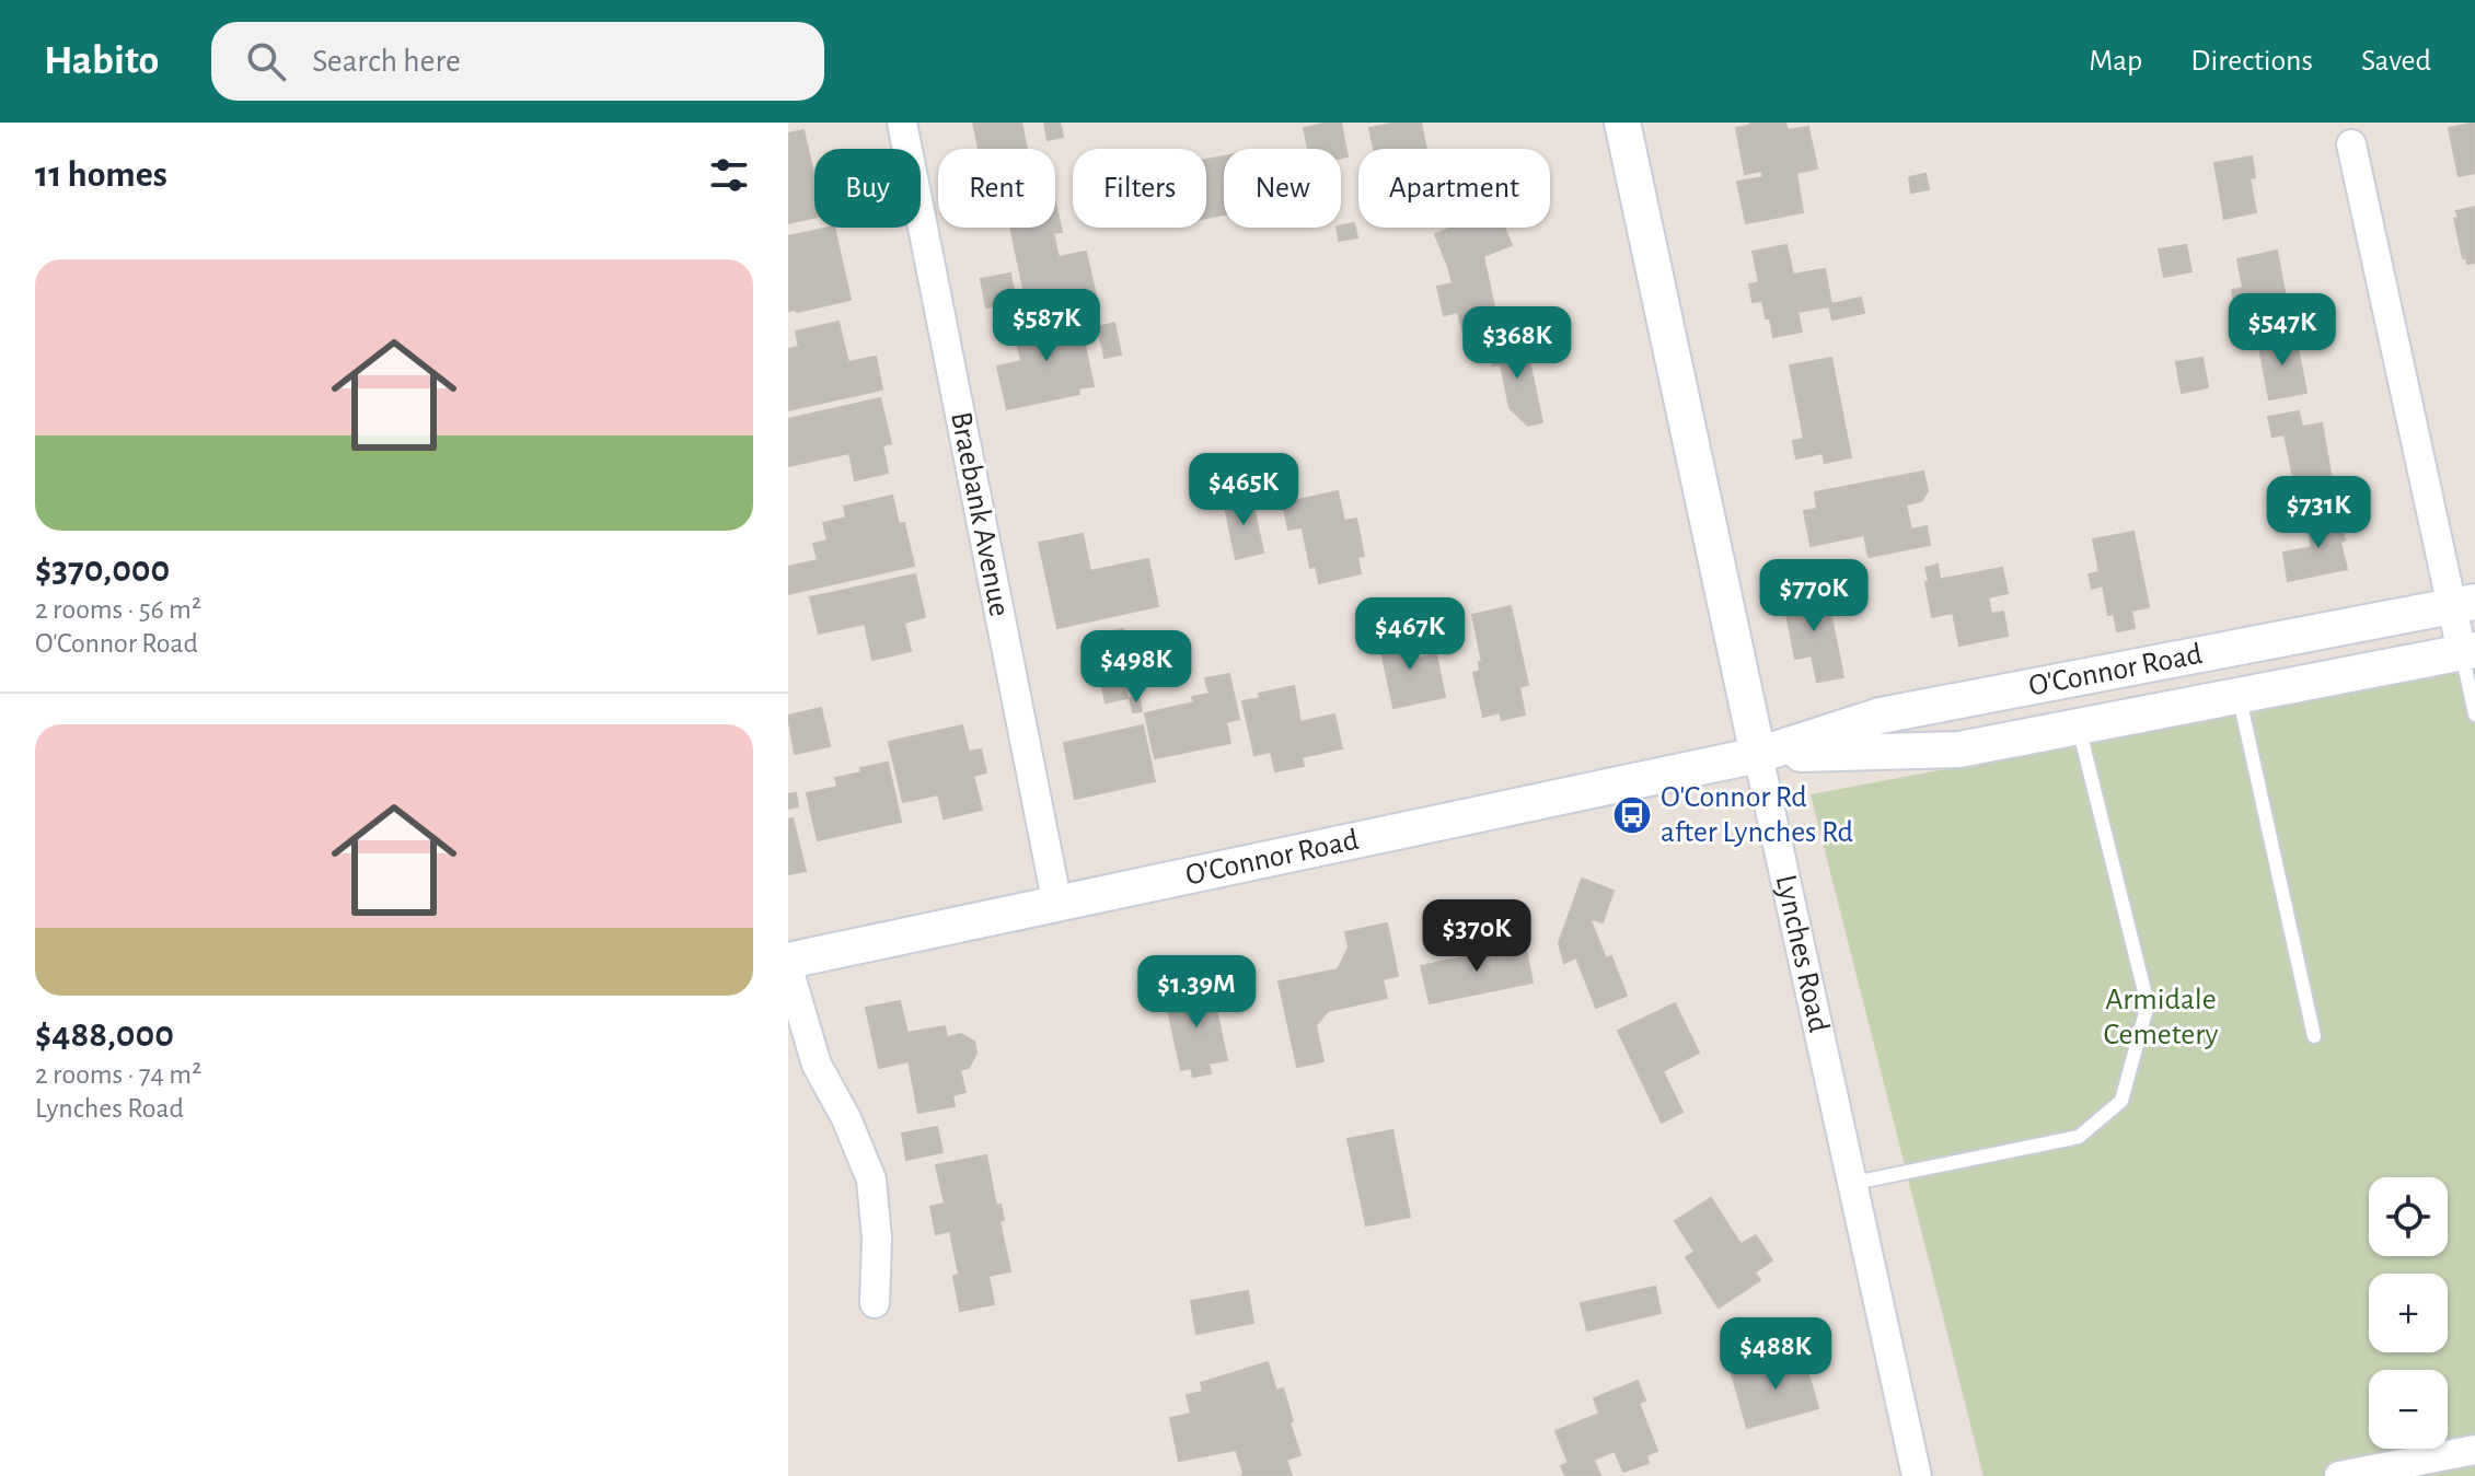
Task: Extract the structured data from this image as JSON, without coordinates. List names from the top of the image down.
{
  "streets": {
    "street": ["Braebank Avenue", "O'Connor Road", "Lynches Road"]
  },
  "crossings": [
    ["Braebank Avenue", "O'Connor Road"],
    ["O'Connor Road", "Lynches Road"]
  ],
  "parks": ["Armidale Cemetery"],
  "places": {
    "bus stop": ["O'Connor Rd after Lynches Rd"]
  },
  "page": {
    "header": "Habito",
    "search": "Search here",
    "nav": ["Map", "Directions", "Saved"],
    "heading": "11 homes",
    "chip": [
      "Buy",
      "Rent",
      "Filters",
      "New",
      "Apartment"
    ],
    "list": [
      {
        "name": "$370,000",
        "note": "2 rooms · 56 m² · O'Connor Road"
      },
      {
        "name": "$488,000",
        "note": "2 rooms · 74 m² · Lynches Road"
      }
    ],
    "price": [
      "$587K",
      "$547K",
      "$368K",
      "$465K",
      "$731K",
      "$770K",
      "$467K",
      "$498K",
      "$370K",
      "$1.39M",
      "$488K"
    ],
    "map_buttons": ["+", "−"]
  }
}
